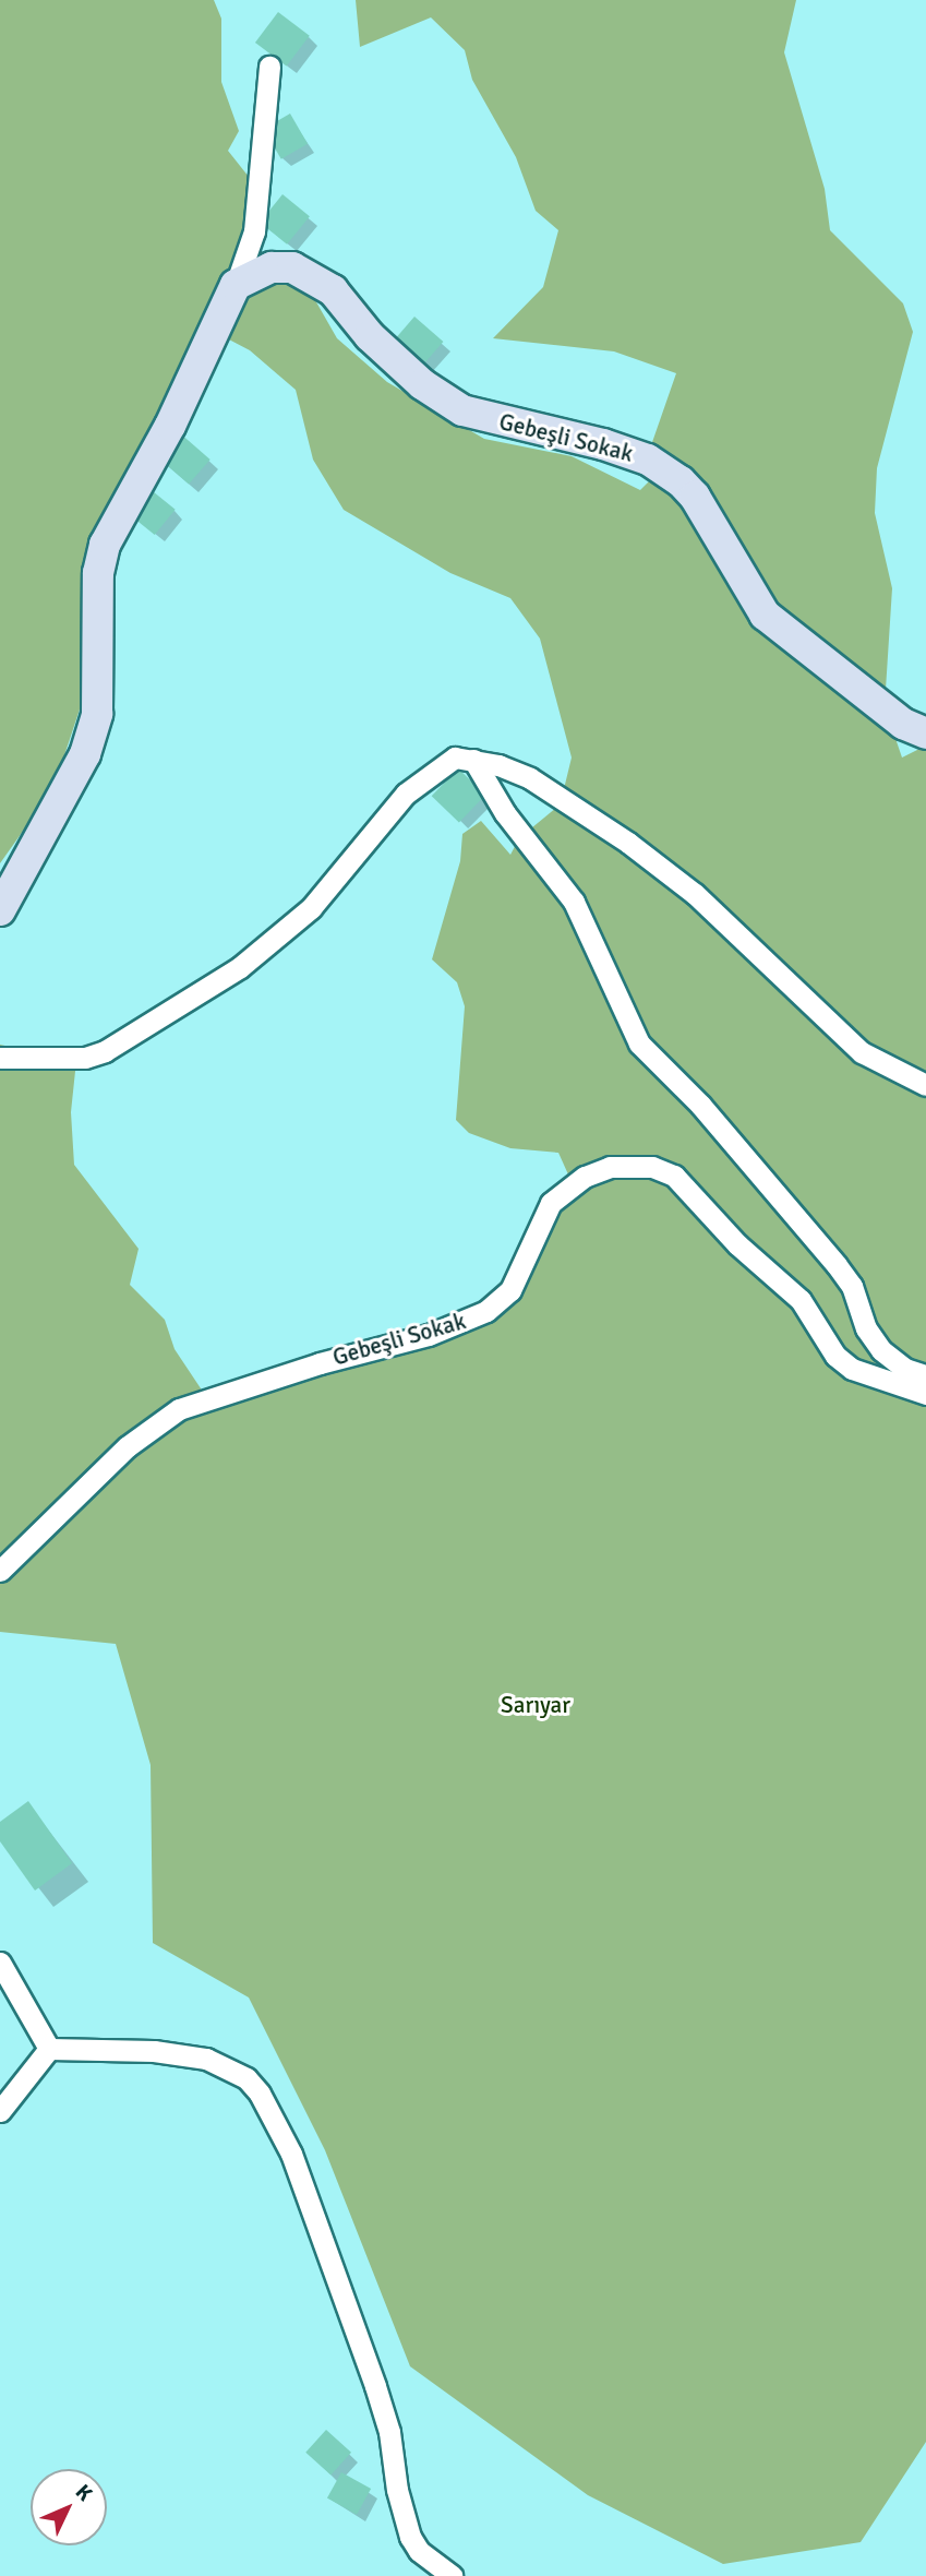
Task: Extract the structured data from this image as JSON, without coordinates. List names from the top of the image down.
{
  "streets": {
    "street": ["Gebeşli Sokak"]
  },
  "parks": ["Sarıyar"],
  "north": "top right"
}
